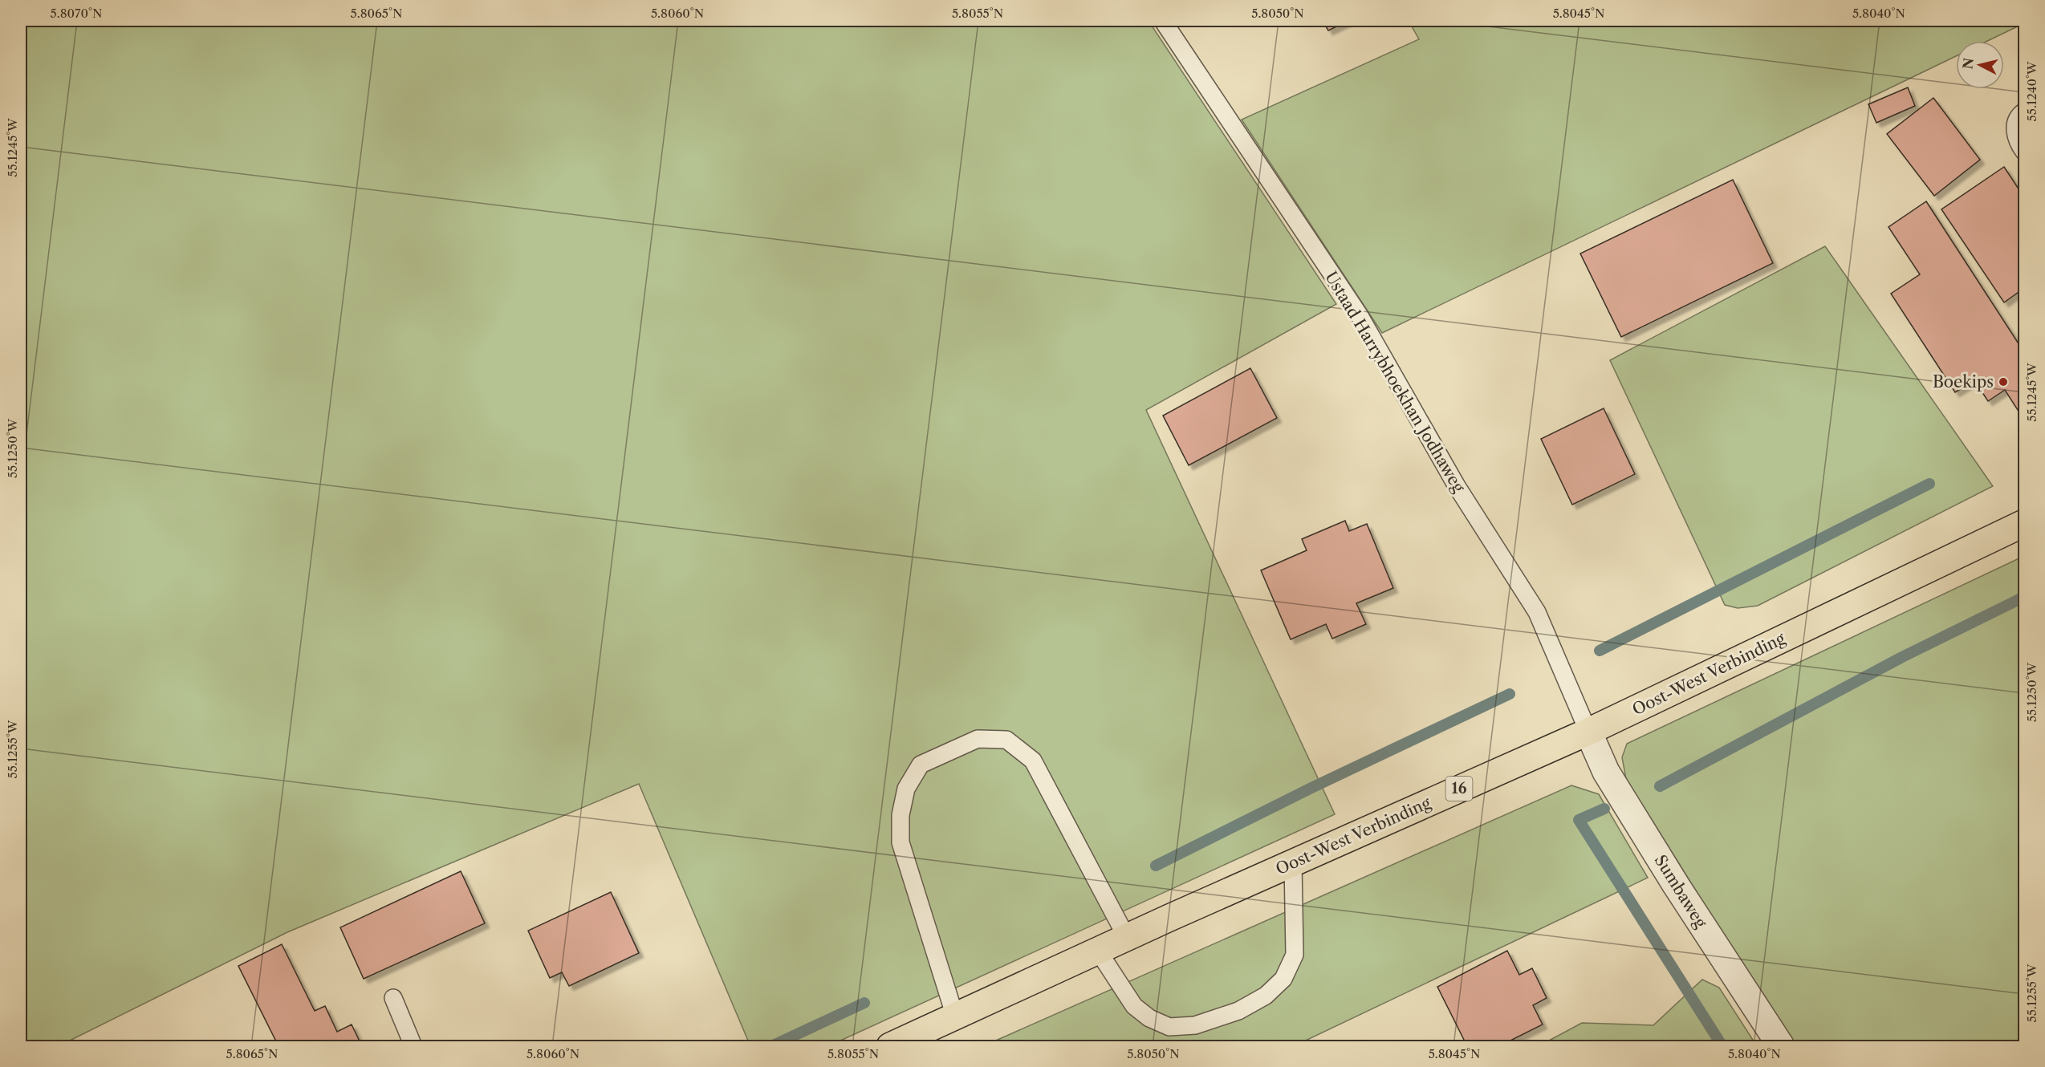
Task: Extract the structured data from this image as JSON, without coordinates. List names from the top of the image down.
{
  "streets": {
    "main road": ["Oost-West Verbinding", "16"],
    "street": ["Sumbaweg"],
    "lane": ["Ustaad Harrybhoekhan Jodhaweg"]
  },
  "crossings": [
    ["Ustaad Harrybhoekhan Jodhaweg", "Oost-West Verbinding"],
    ["Ustaad Harrybhoekhan Jodhaweg", "Sumbaweg"],
    ["Oost-West Verbinding", "Sumbaweg"]
  ],
  "places": ["Boekips"],
  "north": "left",
  "coordinates": [
    "5.8070°N",
    "5.8065°N",
    "5.8060°N",
    "5.8055°N",
    "5.8050°N",
    "5.8045°N",
    "5.8040°N",
    "55.1240°W",
    "55.1245°W",
    "55.1250°W",
    "55.1255°W"
  ]
}
